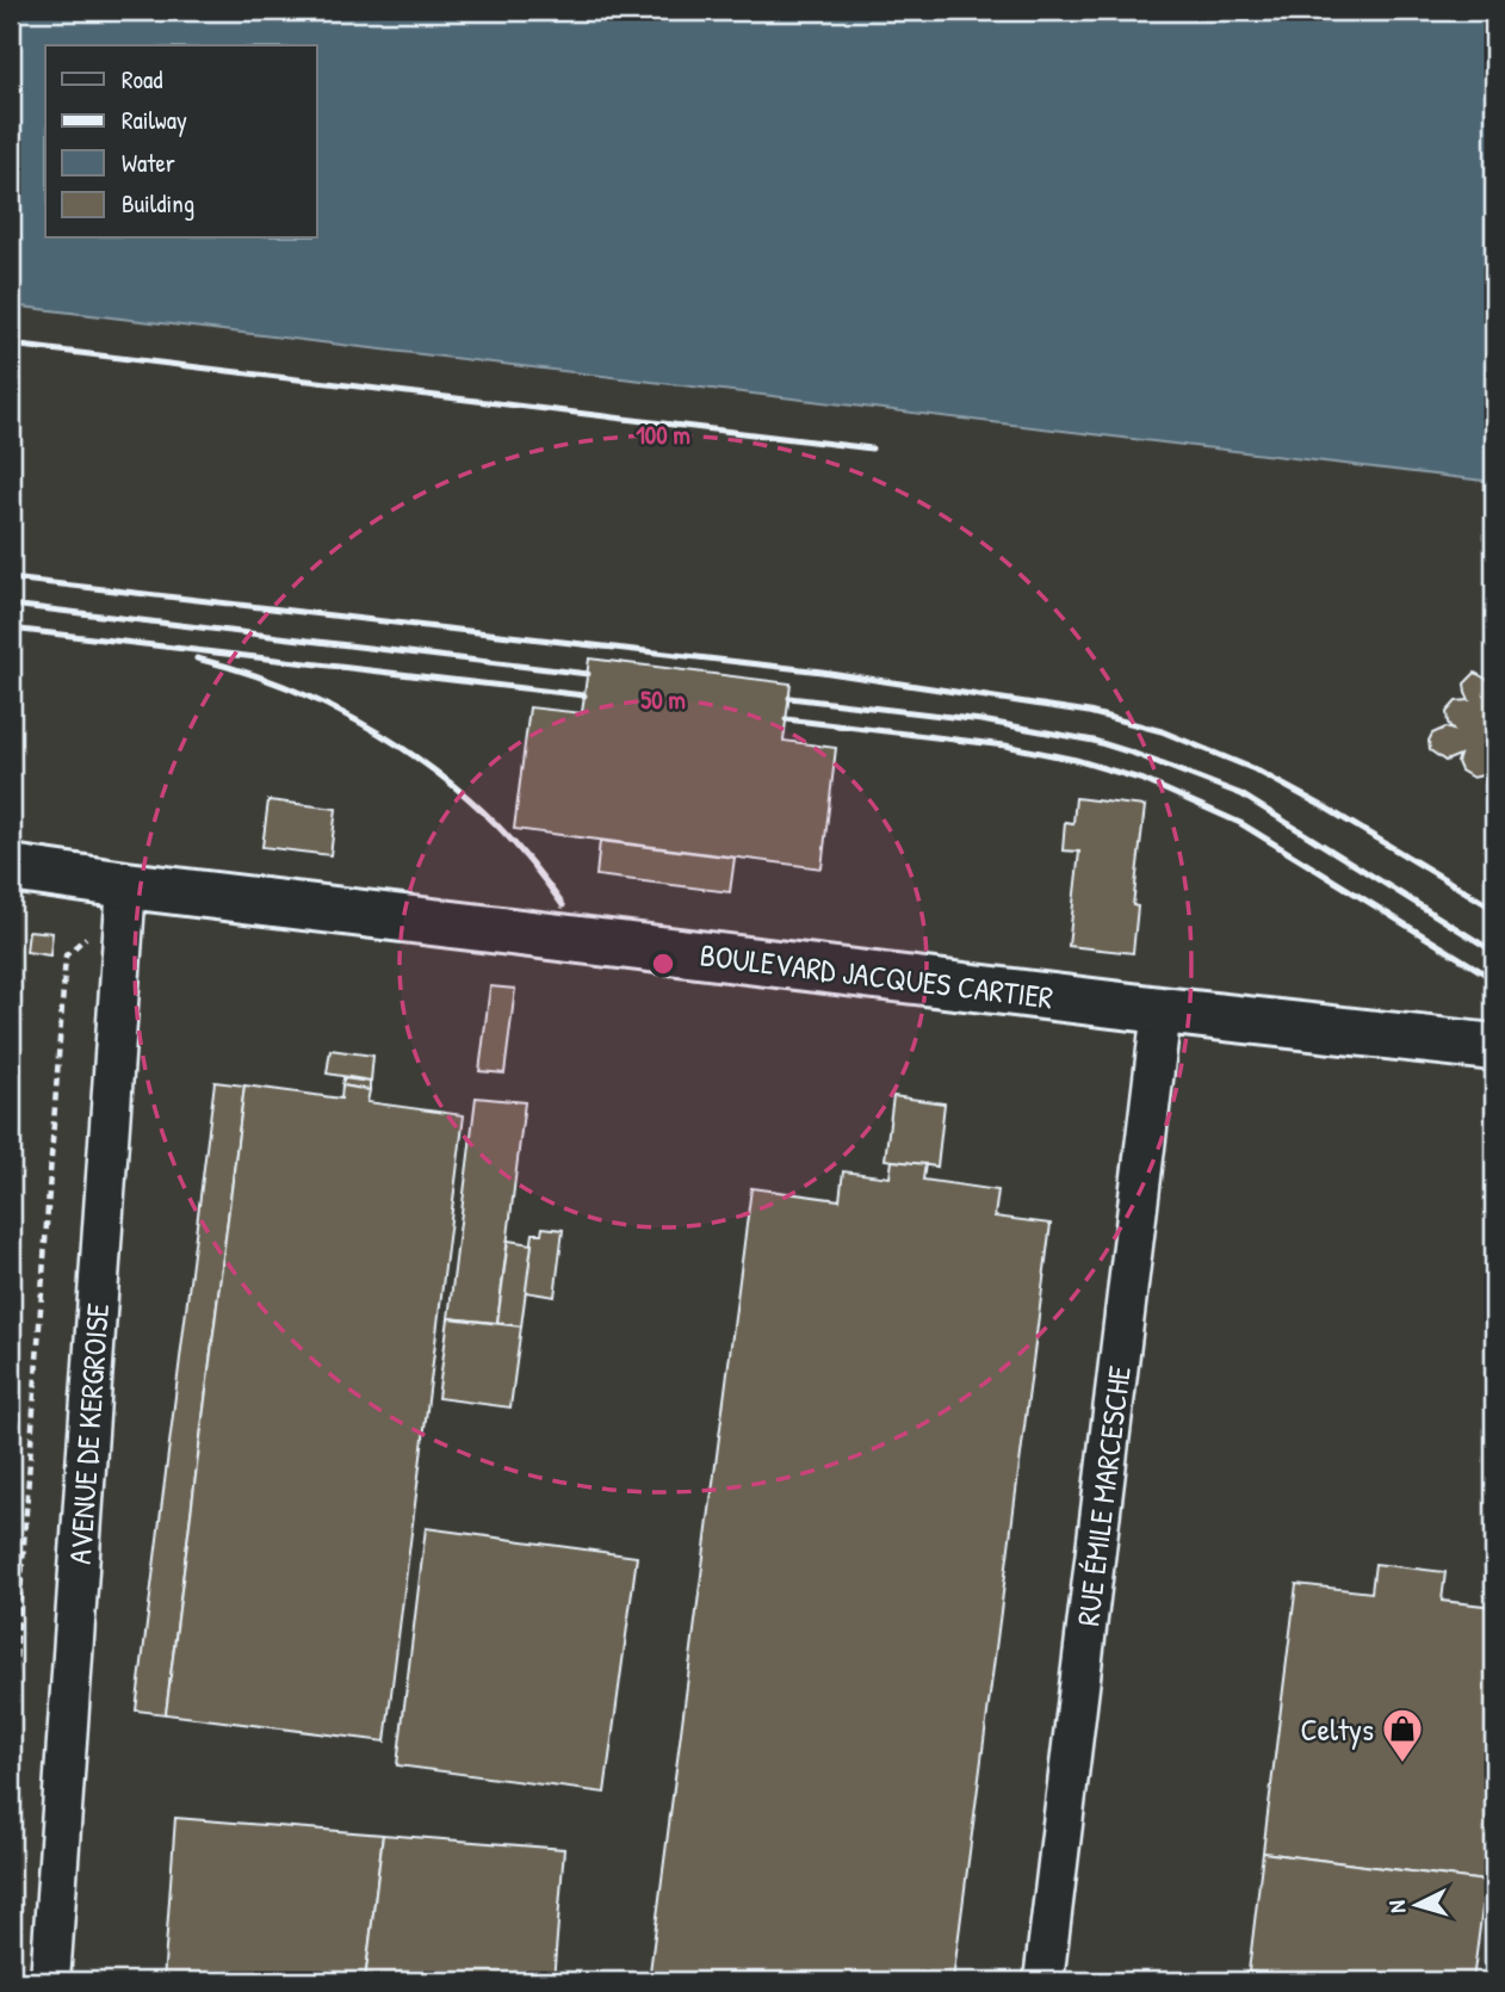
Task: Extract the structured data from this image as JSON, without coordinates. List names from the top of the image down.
{
  "streets": {
    "street": ["BOULEVARD JACQUES CARTIER", "AVENUE DE KERGROISE", "RUE ÉMILE MARCESCHE"]
  },
  "crossings": [
    ["BOULEVARD JACQUES CARTIER", "AVENUE DE KERGROISE"],
    ["BOULEVARD JACQUES CARTIER", "RUE ÉMILE MARCESCHE"]
  ],
  "places": {
    "shop": ["Celtys"]
  },
  "legend": [
    "Road",
    "Railway",
    "Water",
    "Building"
  ],
  "north": "left",
  "rings": ["100 m", "50 m"]
}
